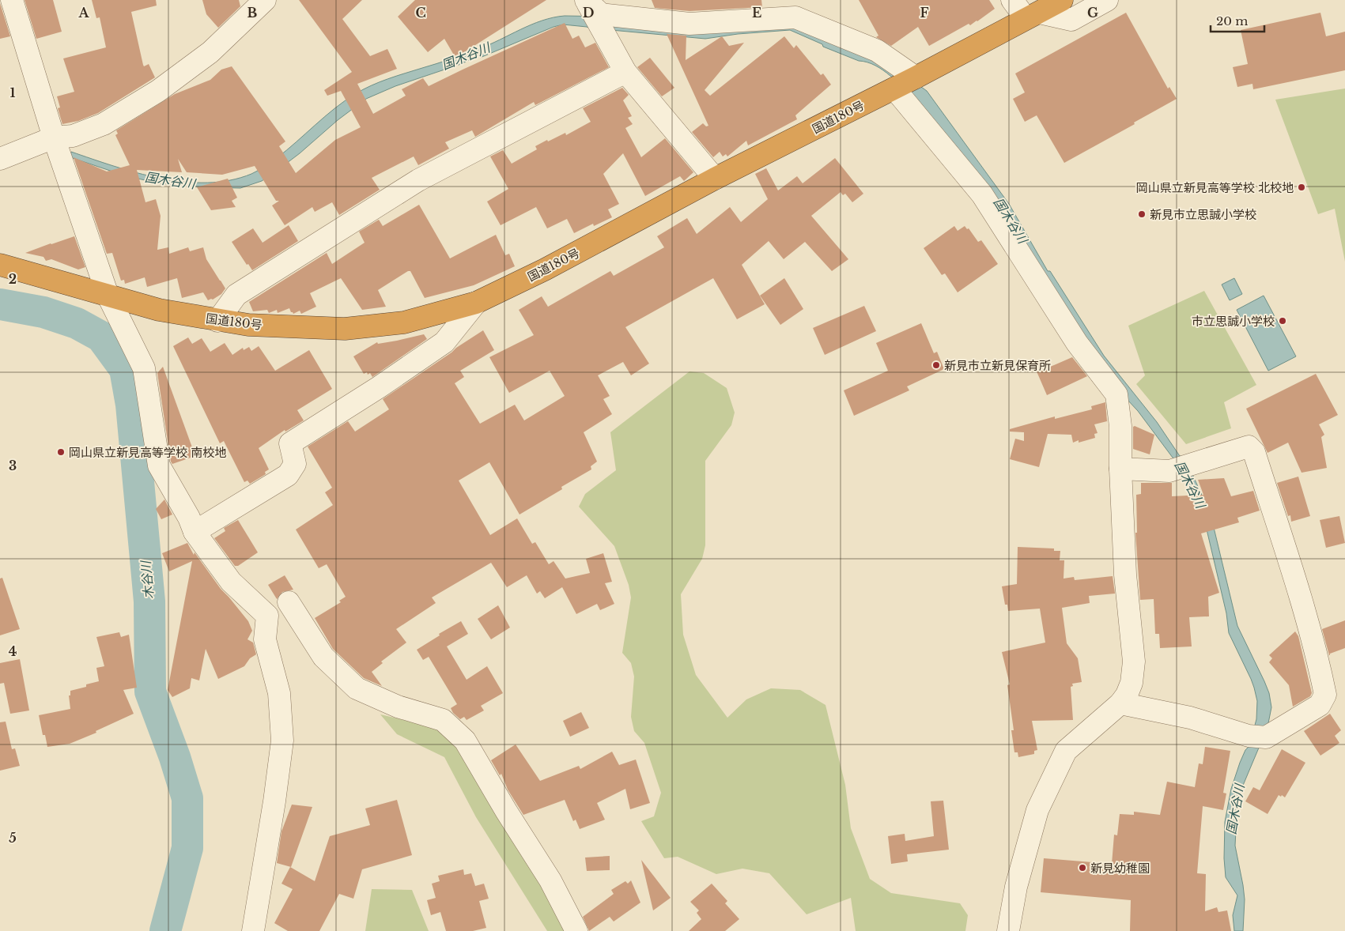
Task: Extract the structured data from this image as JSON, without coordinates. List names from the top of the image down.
{
  "streets": {
    "highway": ["国道180号"]
  },
  "water": ["国木谷川", "木谷川"],
  "places": [
    "岡山県立新見高等学校 北校地",
    "新見市立思誠小学校",
    "市立思誠小学校",
    "新見市立新見保育所",
    "岡山県立新見高等学校 南校地",
    "新見幼稚園"
  ],
  "scale_bar": "20 m",
  "grid": {
    "columns": [
      "A",
      "B",
      "C",
      "D",
      "E",
      "F",
      "G"
    ],
    "rows": [
      "1",
      "2",
      "3",
      "4",
      "5"
    ]
  }
}
